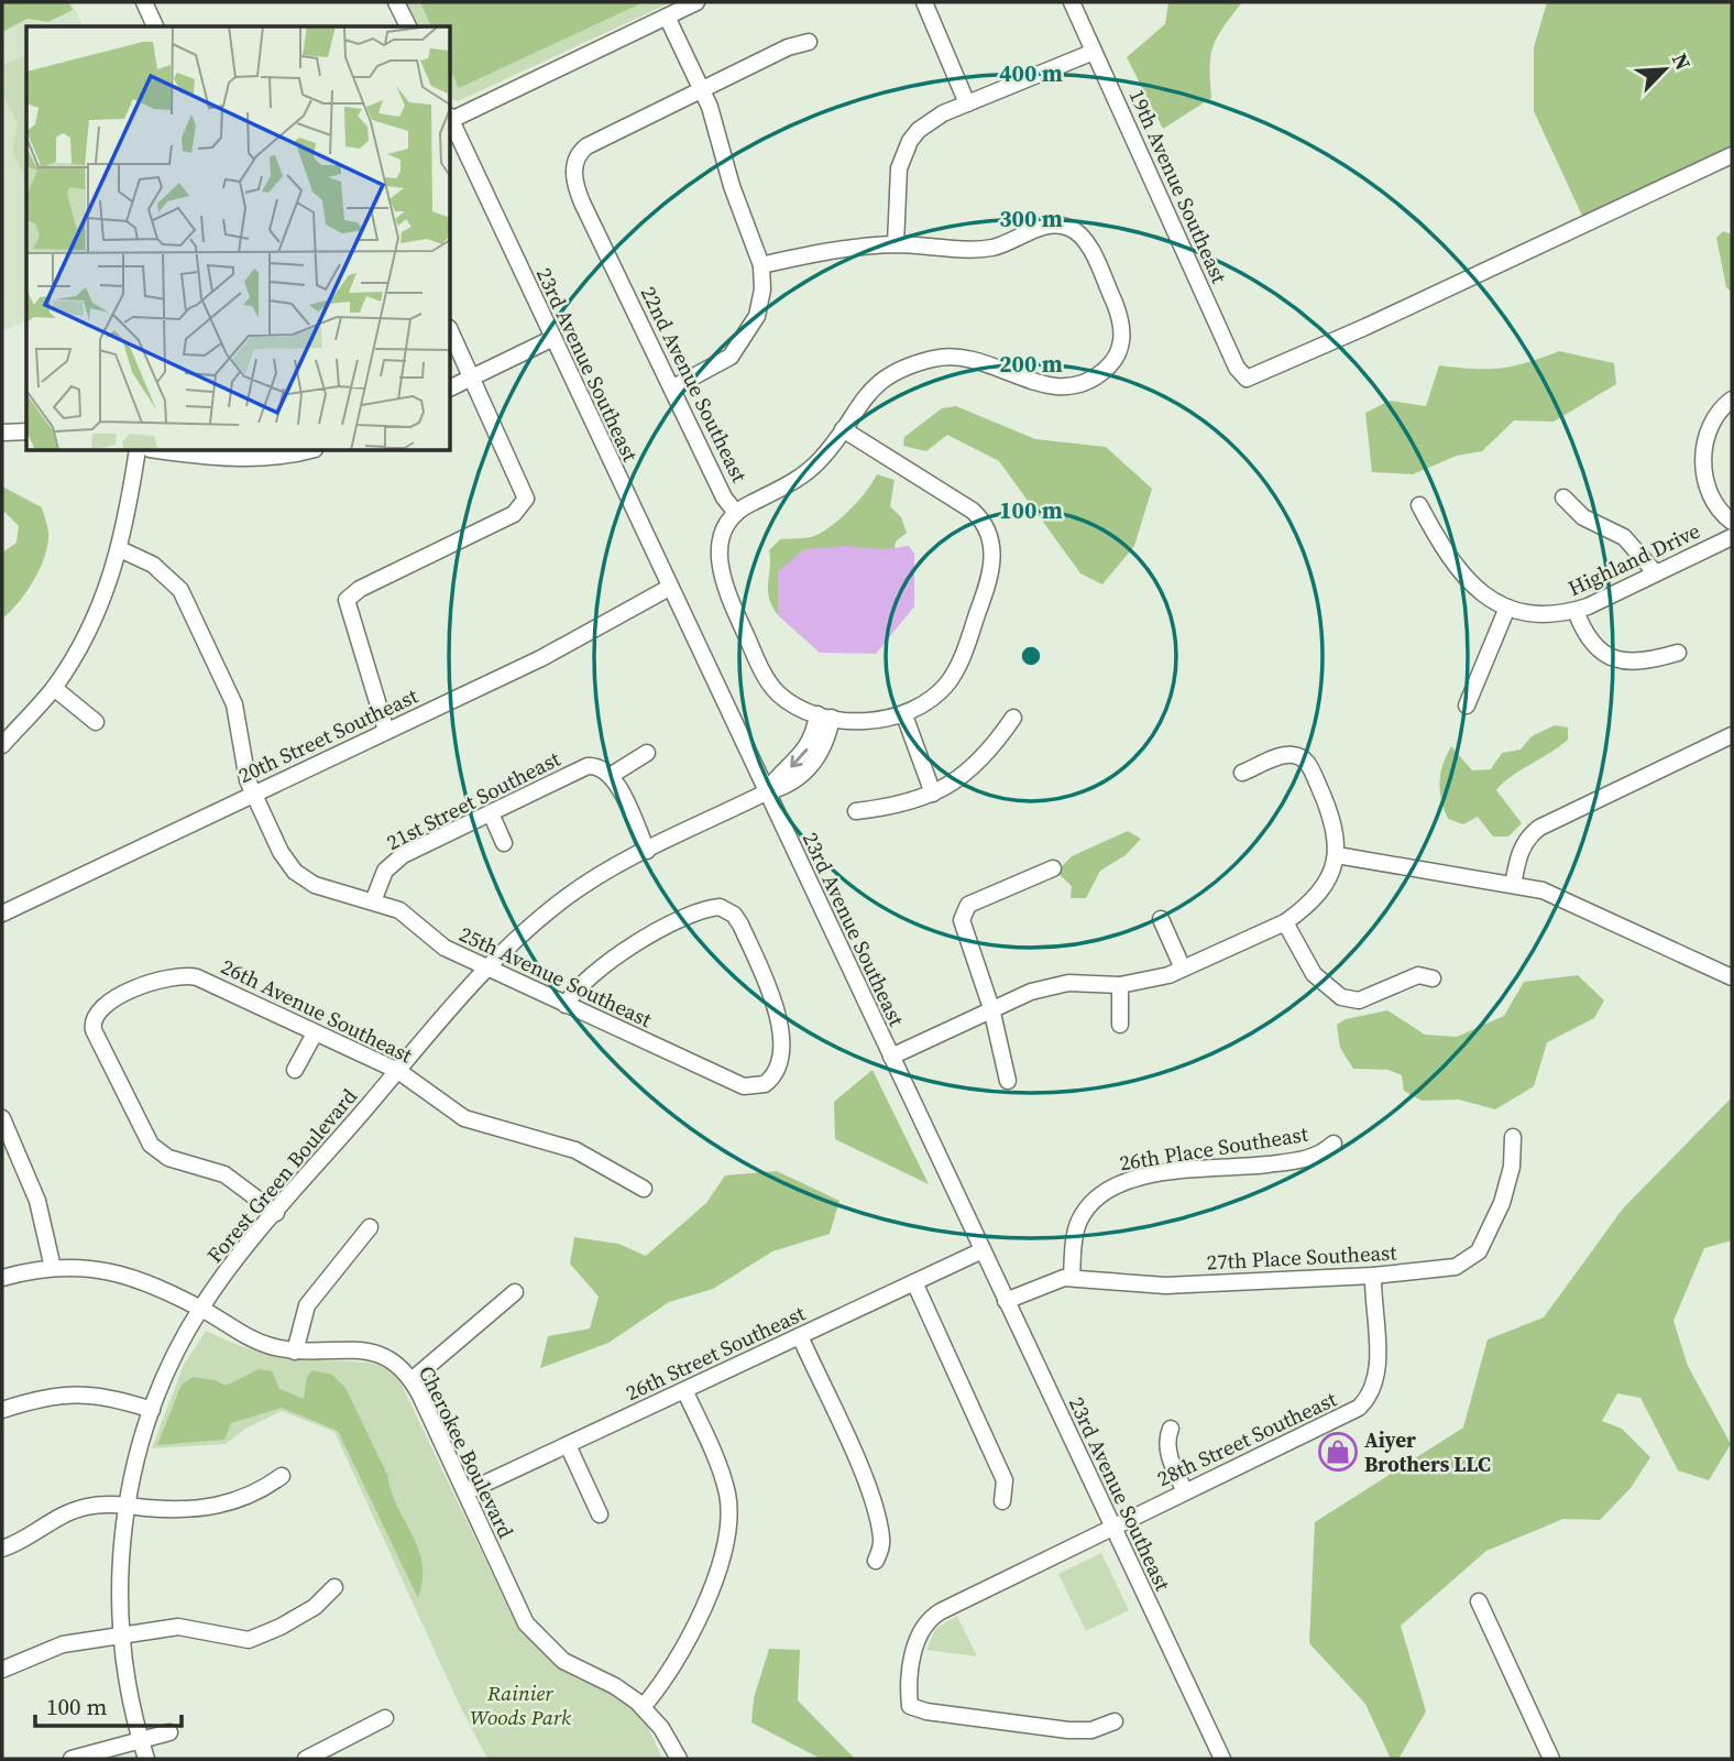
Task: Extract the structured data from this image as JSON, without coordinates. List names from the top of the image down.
{
  "streets": {
    "street": [
      "19th Avenue Southeast",
      "23rd Avenue Southeast",
      "22nd Avenue Southeast",
      "Highland Drive",
      "20th Street Southeast",
      "21st Street Southeast",
      "25th Avenue Southeast",
      "26th Avenue Southeast",
      "26th Place Southeast",
      "Forest Green Boulevard",
      "27th Place Southeast",
      "26th Street Southeast",
      "28th Street Southeast",
      "Cherokee Boulevard"
    ]
  },
  "crossings": [
    ["23rd Avenue Southeast", "20th Street Southeast"],
    ["23rd Avenue Southeast", "Forest Green Boulevard"],
    ["23rd Avenue Southeast", "27th Place Southeast"],
    ["23rd Avenue Southeast", "26th Street Southeast"],
    ["23rd Avenue Southeast", "28th Street Southeast"],
    ["22nd Avenue Southeast", "Forest Green Boulevard"],
    ["20th Street Southeast", "25th Avenue Southeast"],
    ["21st Street Southeast", "25th Avenue Southeast"],
    ["25th Avenue Southeast", "Forest Green Boulevard"],
    ["26th Avenue Southeast", "Forest Green Boulevard"],
    ["26th Place Southeast", "27th Place Southeast"],
    ["Forest Green Boulevard", "Cherokee Boulevard"],
    ["27th Place Southeast", "28th Street Southeast"],
    ["26th Street Southeast", "Cherokee Boulevard"]
  ],
  "parks": ["Rainier Woods Park"],
  "places": {
    "shop": ["Aiyer Brothers LLC"]
  },
  "scale_bar": "100 m",
  "north": "top right",
  "rings": [
    "400 m",
    "300 m",
    "200 m",
    "100 m"
  ]
}
